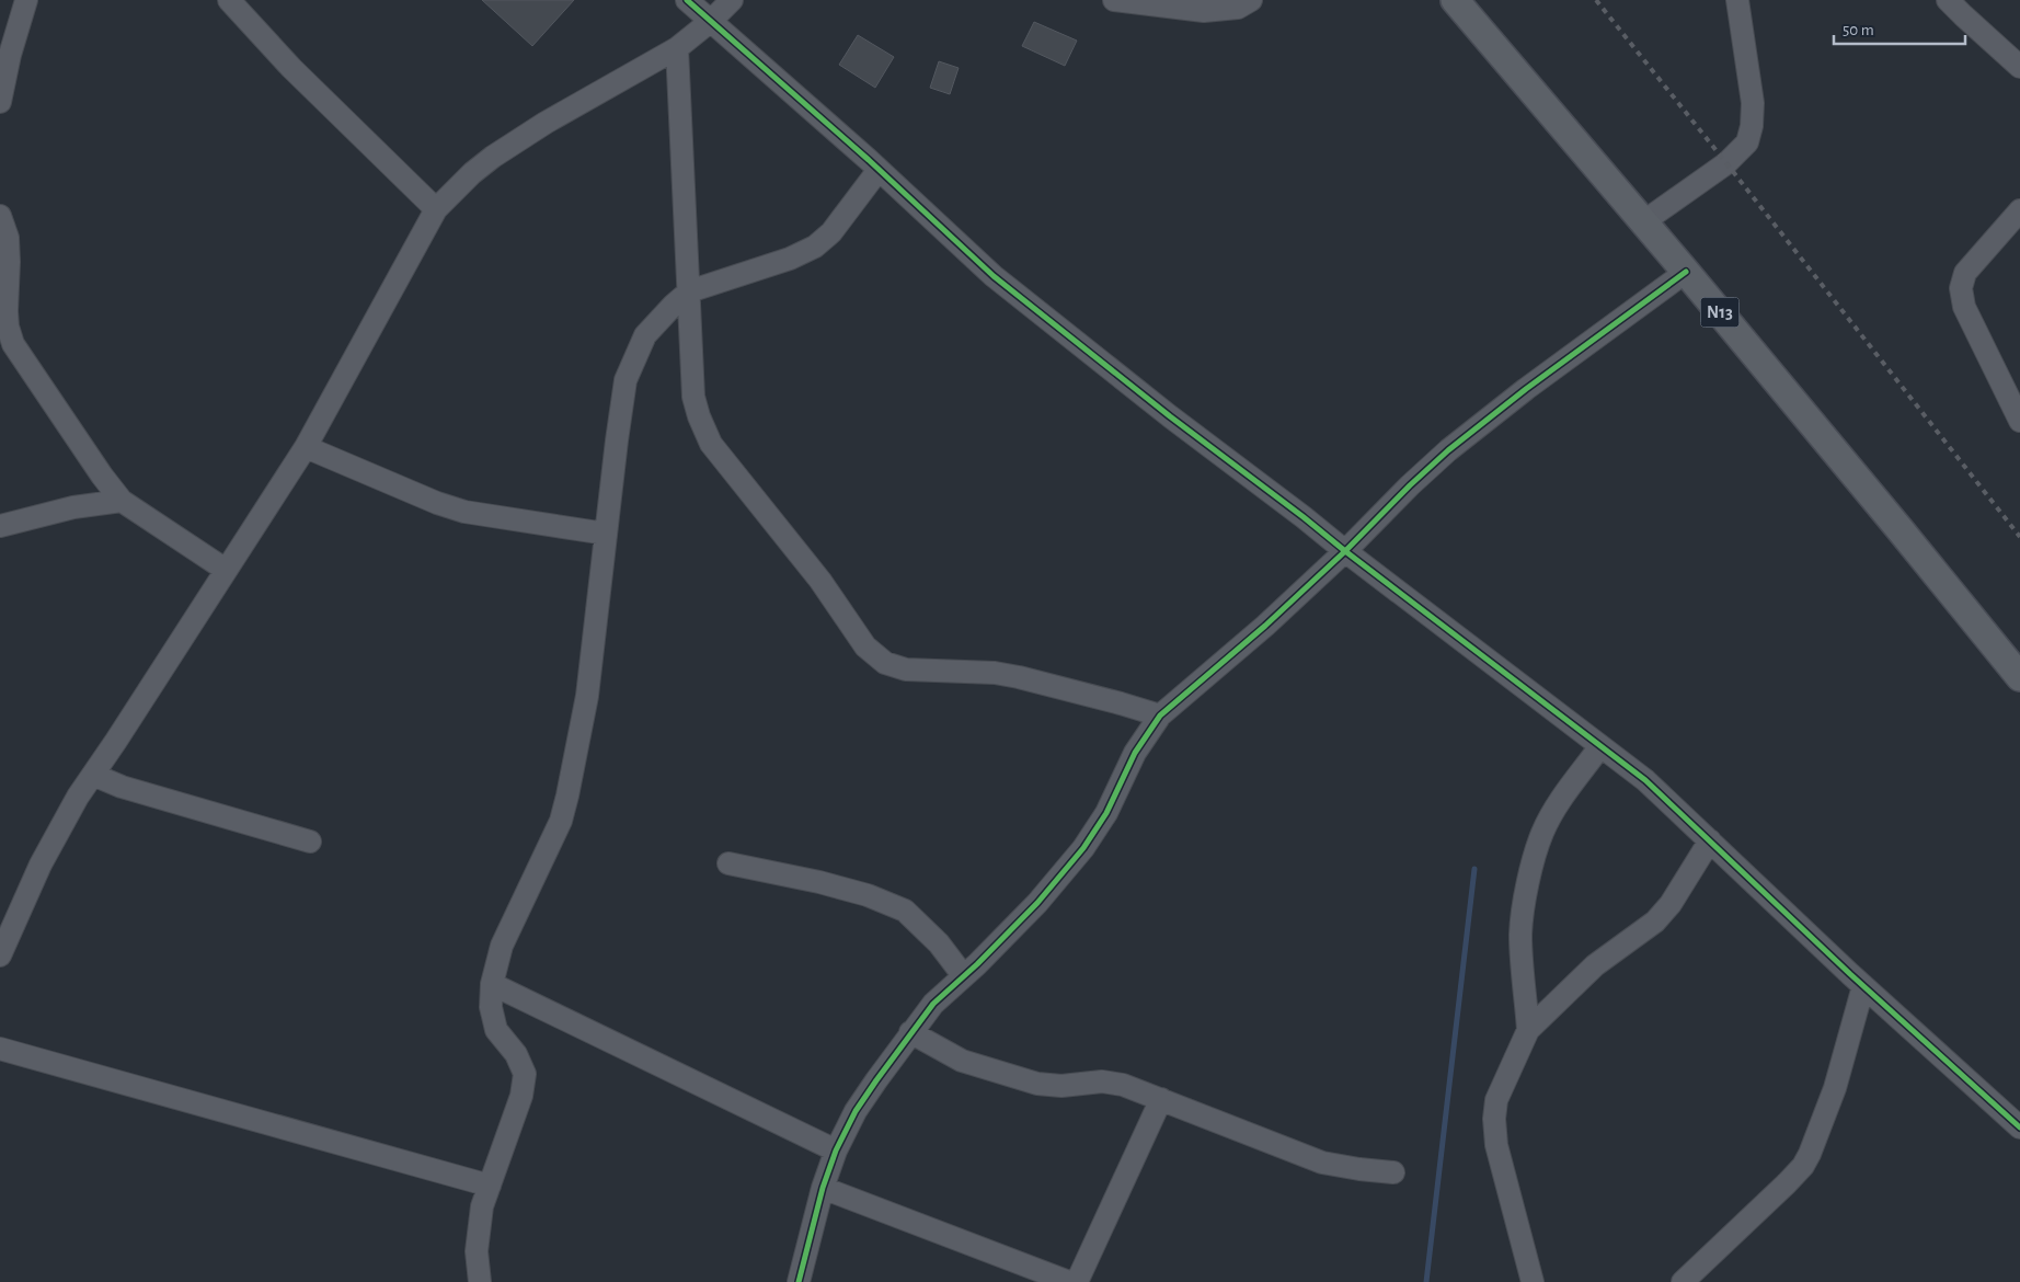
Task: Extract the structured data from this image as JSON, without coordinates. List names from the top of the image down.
{
  "streets": {
    "main road": ["N13"]
  },
  "scale_bar": "50 m"
}
